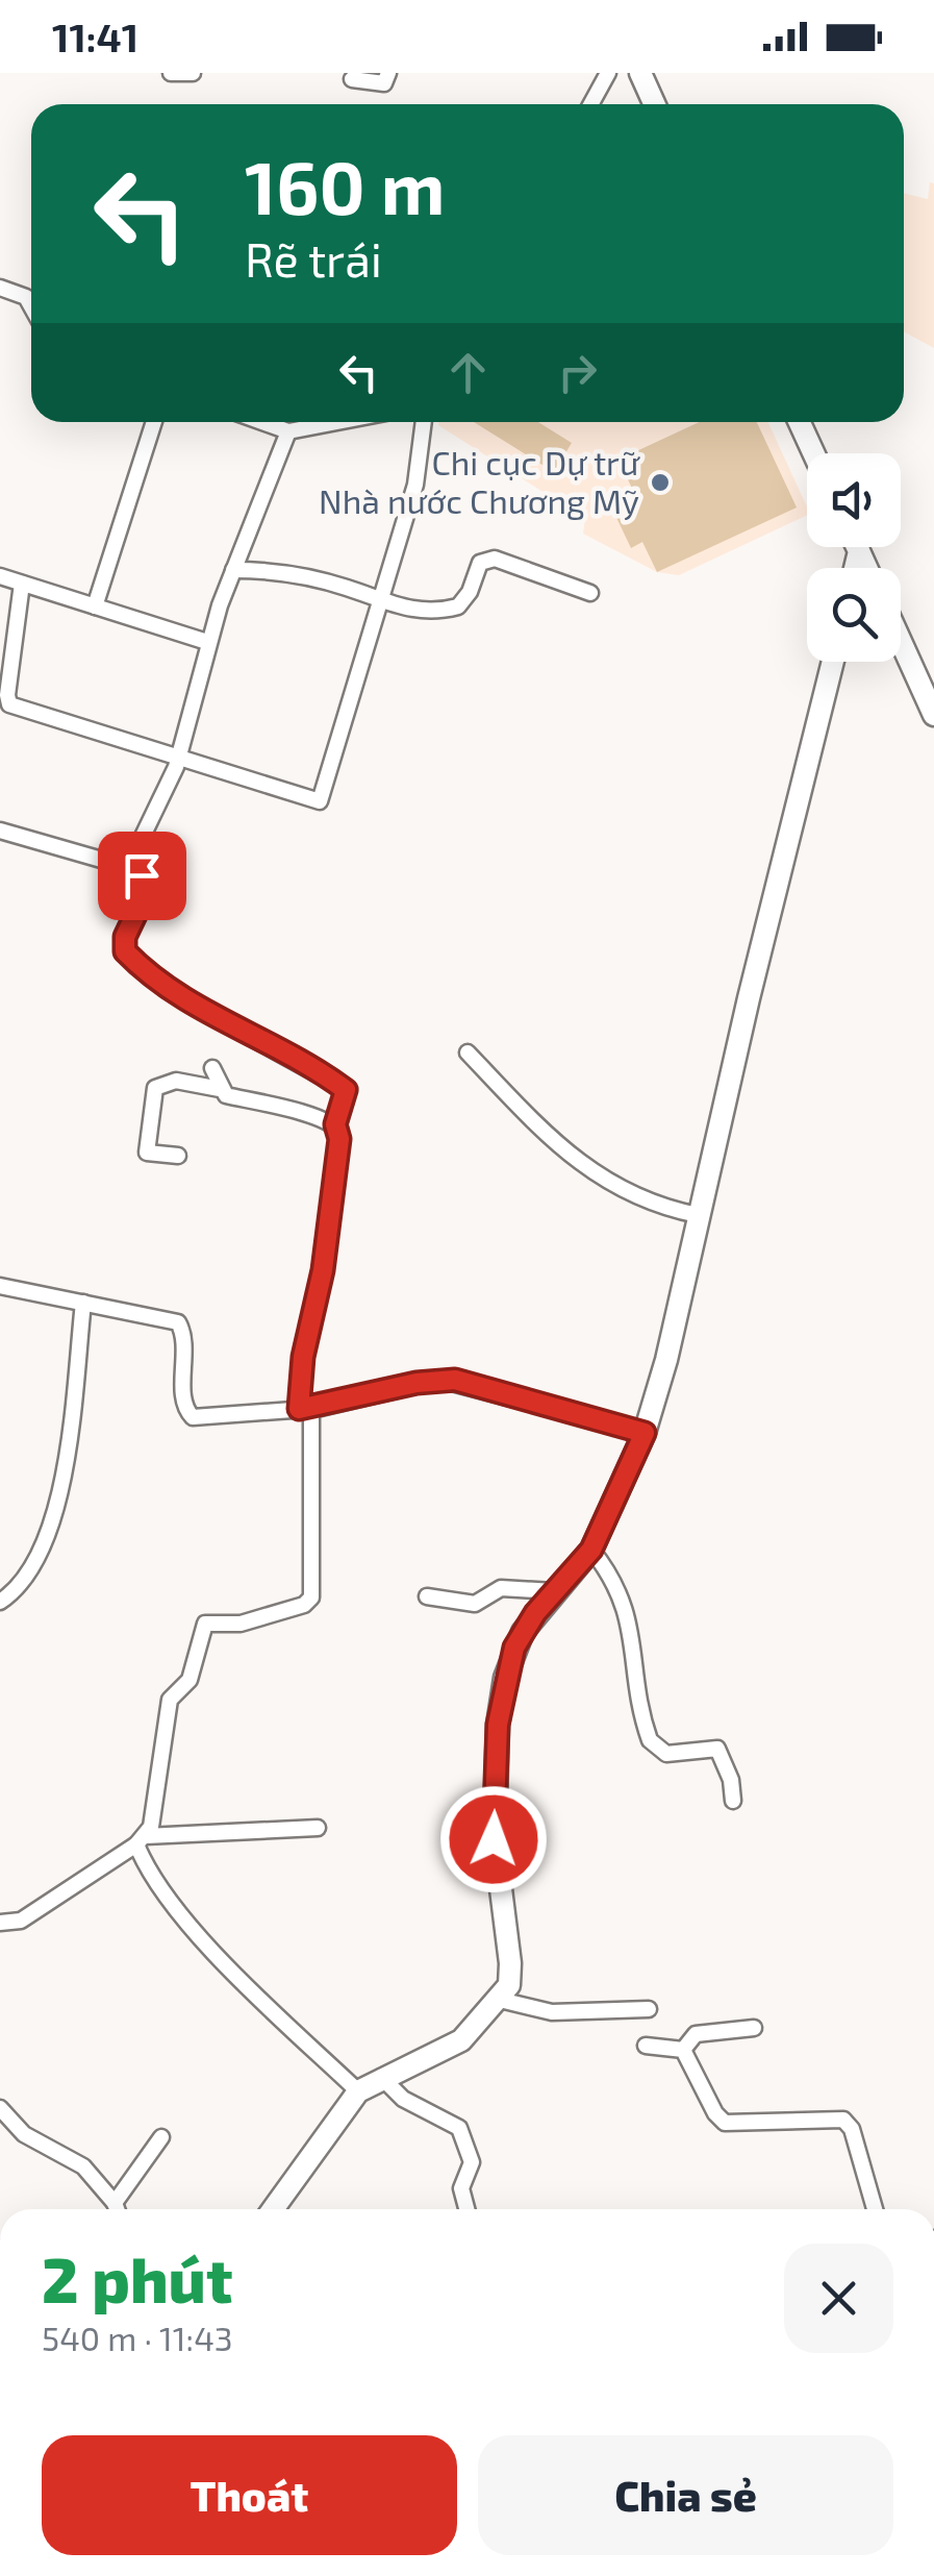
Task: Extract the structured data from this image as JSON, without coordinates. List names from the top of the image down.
{
  "places": ["Chi cục Dự trữ Nhà nước Chương Mỹ"],
  "page": {
    "status": "11:41",
    "turn": ["160 m", "Rẽ trái"],
    "heading": ["2 phút", "540 m · 11:43"],
    "buttons": ["Thoát", "Chia sẻ"]
  }
}
